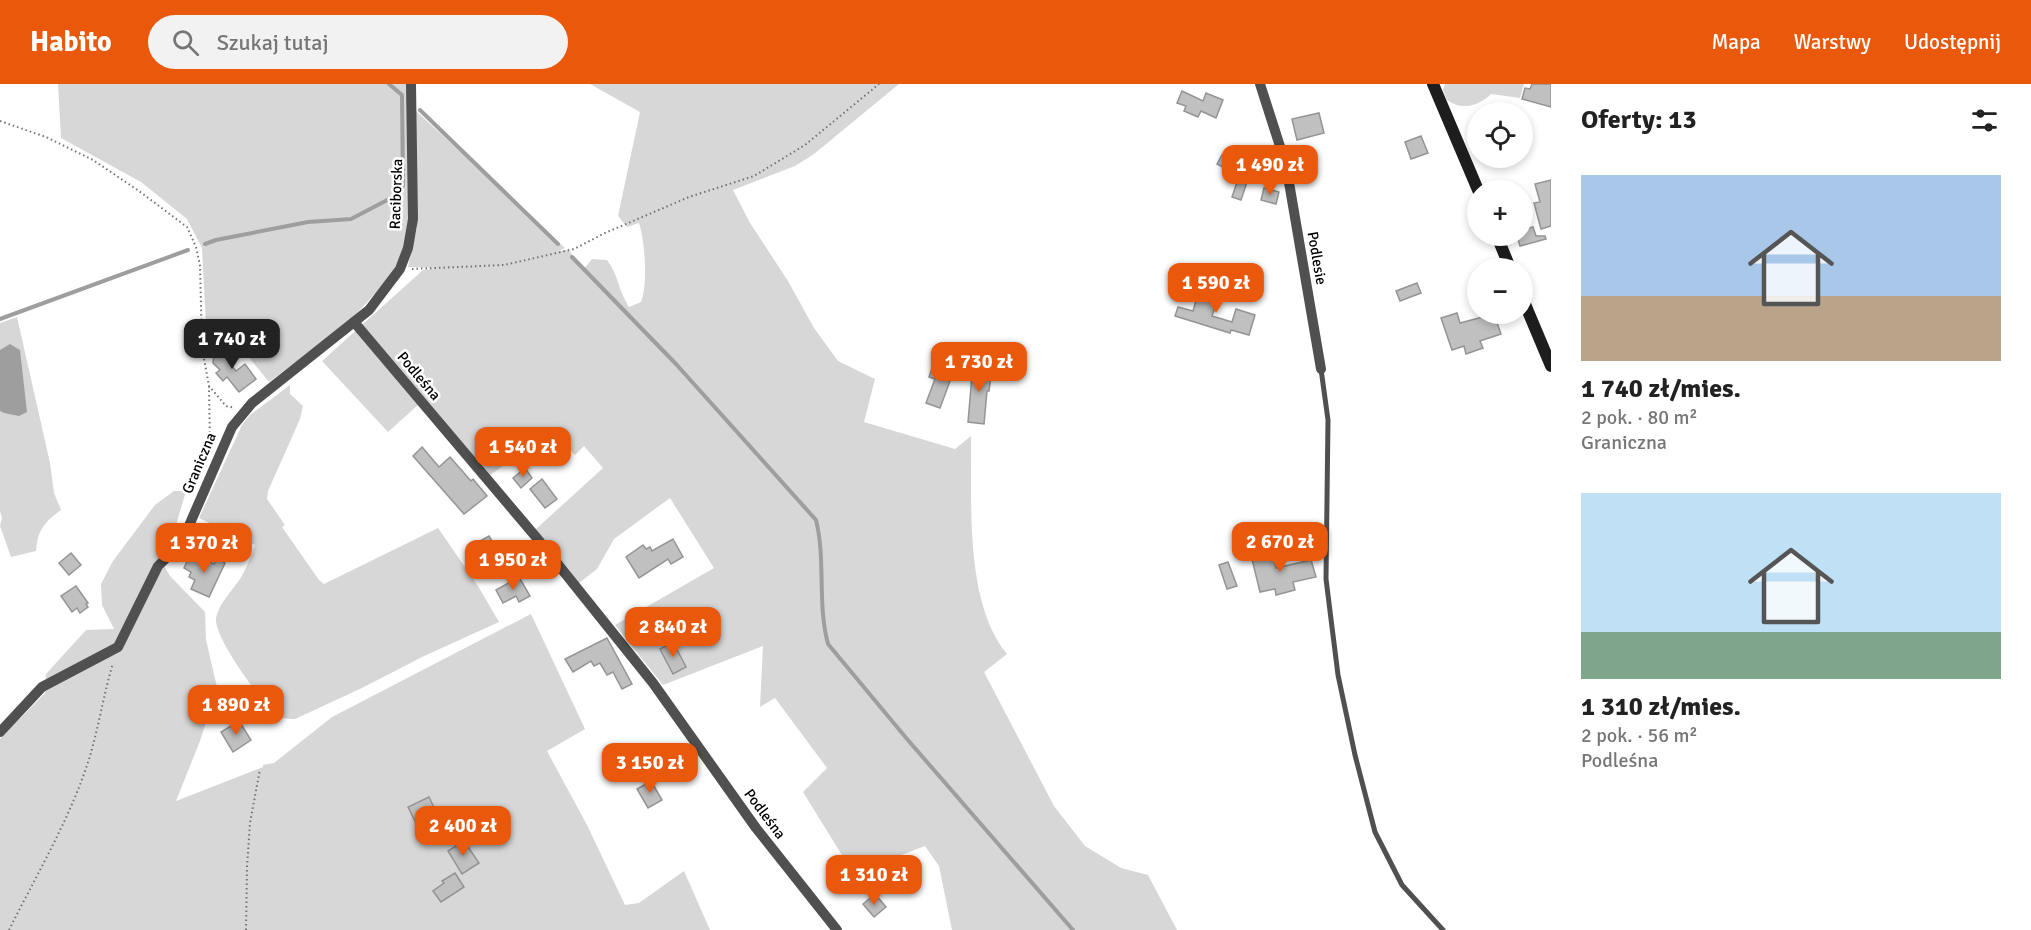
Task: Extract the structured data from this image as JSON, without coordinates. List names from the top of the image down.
{
  "streets": {
    "street": [
      "Raciborska",
      "Podlesie",
      "Podleśna",
      "Graniczna"
    ]
  },
  "crossings": [
    ["Raciborska", "Podleśna"],
    ["Raciborska", "Graniczna"],
    ["Podleśna", "Graniczna"]
  ],
  "page": {
    "header": "Habito",
    "search": "Szukaj tutaj",
    "nav": ["Mapa", "Warstwy", "Udostępnij"],
    "heading": "Oferty: 13",
    "map_buttons": ["+", "−"],
    "price": [
      "1 490 zł",
      "1 590 zł",
      "1 740 zł",
      "1 730 zł",
      "1 540 zł",
      "2 670 zł",
      "1 370 zł",
      "1 950 zł",
      "2 840 zł",
      "1 890 zł",
      "3 150 zł",
      "2 400 zł",
      "1 310 zł"
    ],
    "list": [
      {
        "name": "1 740 zł/mies.",
        "note": "2 pok. · 80 m² · Graniczna"
      },
      {
        "name": "1 310 zł/mies.",
        "note": "2 pok. · 56 m² · Podleśna"
      }
    ]
  }
}
